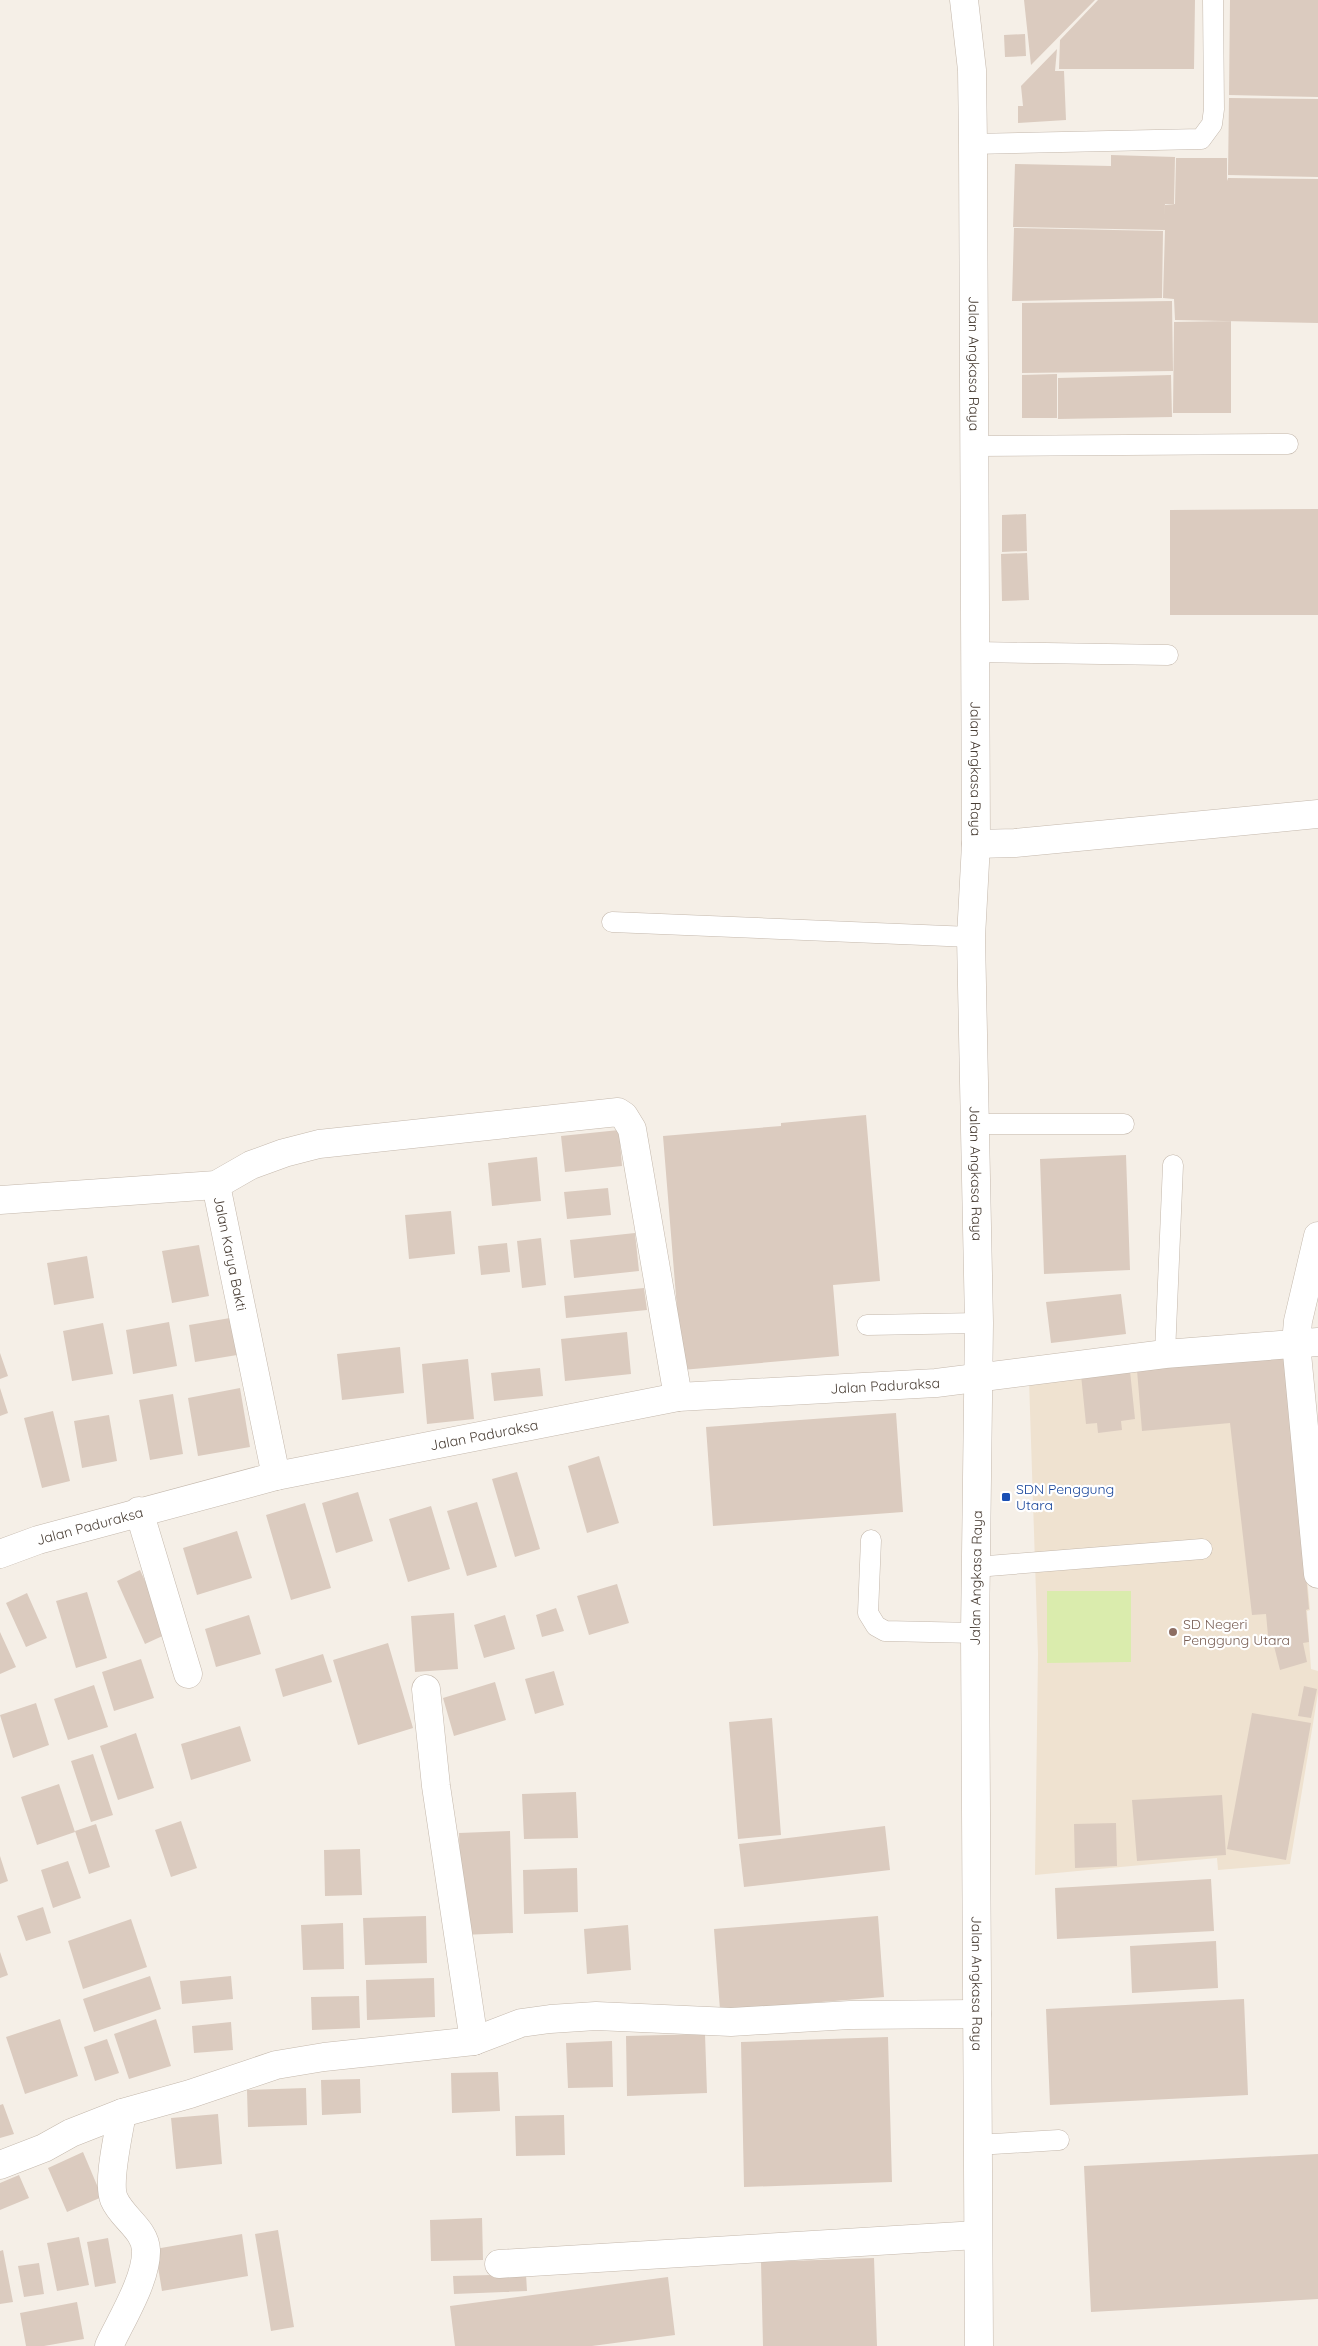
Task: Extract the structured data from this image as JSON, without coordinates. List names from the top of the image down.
{
  "streets": {
    "street": ["Jalan Angkasa Raya", "Jalan Karya Bakti", "Jalan Paduraksa"]
  },
  "crossings": [
    ["Jalan Angkasa Raya", "Jalan Paduraksa"],
    ["Jalan Karya Bakti", "Jalan Paduraksa"]
  ],
  "places": {
    "transit": ["SDN Penggung Utara"],
    "other": ["SD Negeri Penggung Utara"]
  }
}
